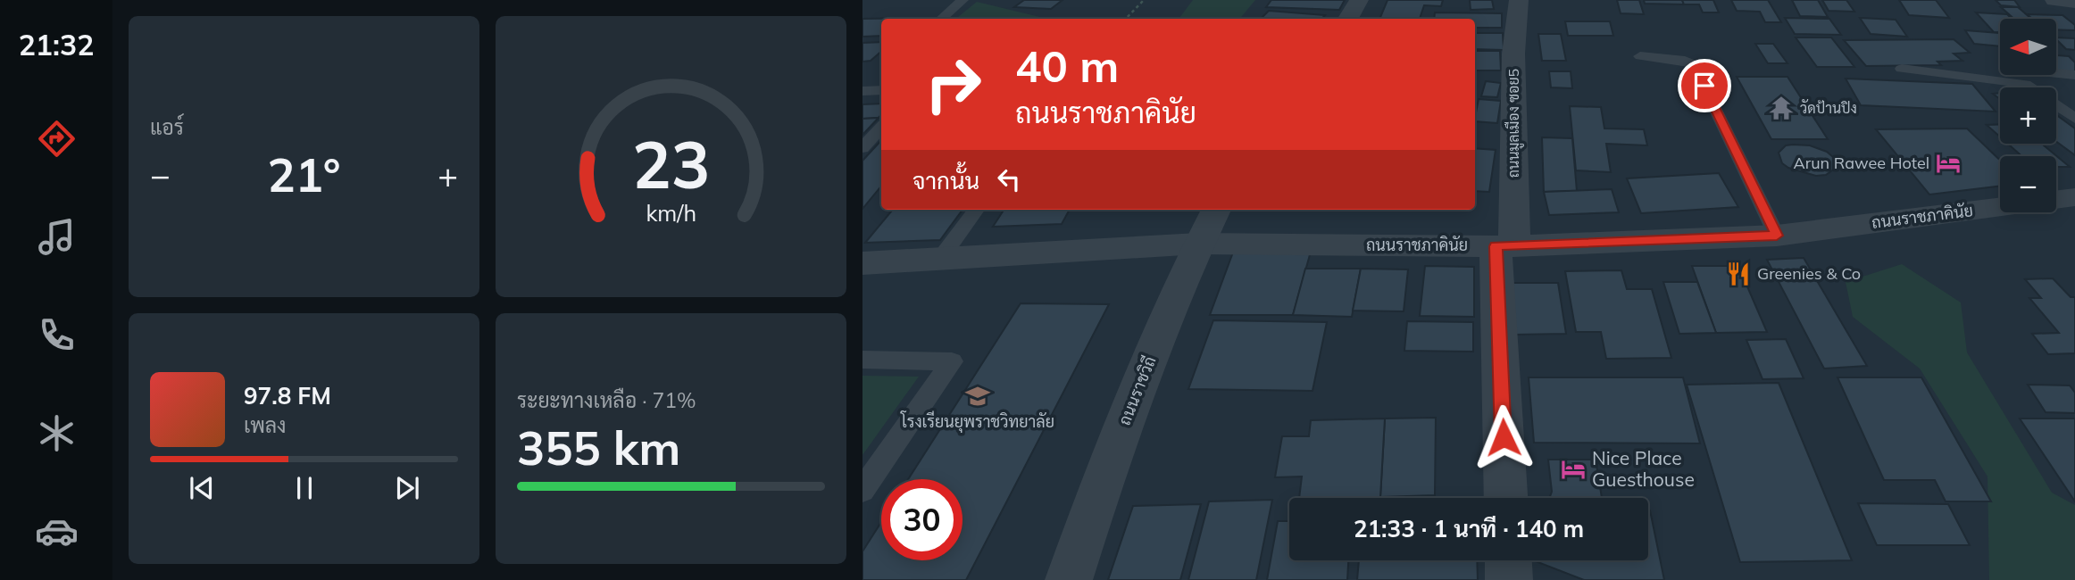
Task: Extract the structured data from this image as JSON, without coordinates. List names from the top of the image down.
{
  "streets": {
    "street": ["ถนนมูลเมือง ซอย5", "ถนนราชภาคินัย", "ถนนราชวิถี"]
  },
  "crossings": [
    ["ถนนมูลเมือง ซอย5", "ถนนราชภาคินัย"],
    ["ถนนราชภาคินัย", "ถนนราชวิถี"]
  ],
  "places": {
    "temple": ["วัดป้านปิง"],
    "hotel": ["Arun Rawee Hotel", "Nice Place Guesthouse"],
    "restaurant": ["Greenies & Co"],
    "school or university": ["โรงเรียนยุพราชวิทยาลัย"]
  },
  "north": "left",
  "page": {
    "tabs": "21:32",
    "tile": [
      "แอร์",
      ["ระยะทางเหลือ · 71%", "355 km"]
    ],
    "map_buttons": ["+", "−"],
    "turn": ["40 m", "ถนนราชภาคินัย"],
    "heat": ["−", "21°", "+"],
    "then": "จากนั้น",
    "song": ["97.8 FM", "เพลง"],
    "limit": "30",
    "trip": "21:33 · 1 นาที · 140 m",
    "gauge": ["23", "km/h"]
  }
}
